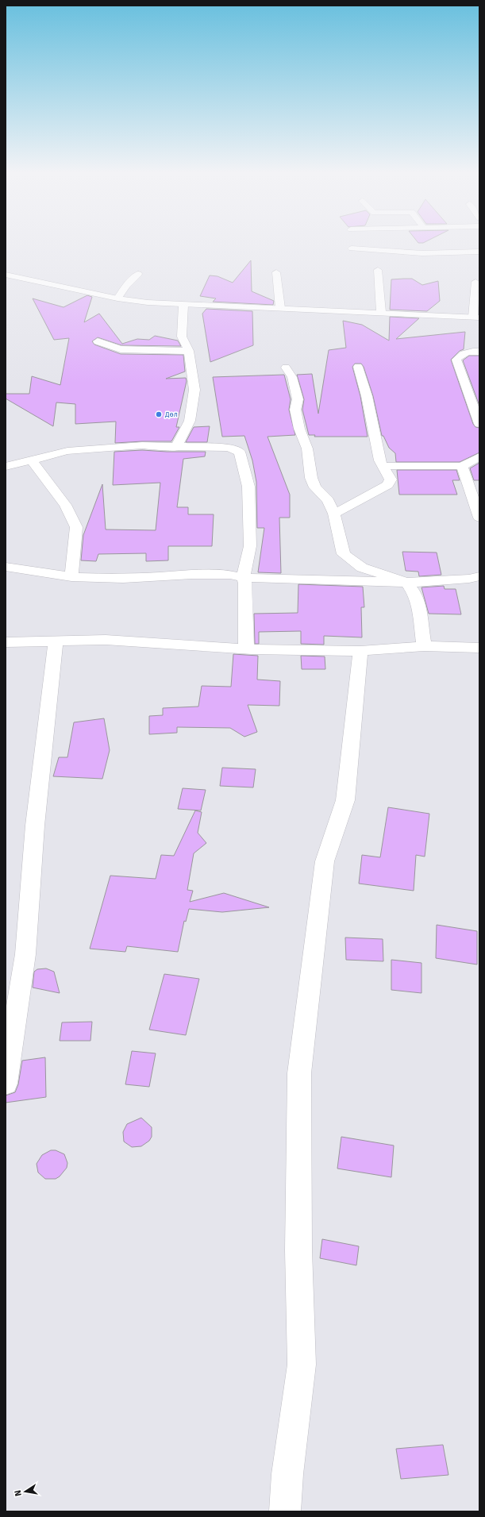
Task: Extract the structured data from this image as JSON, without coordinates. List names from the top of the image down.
{
  "places": ["Дөл"],
  "north": "left"
}
